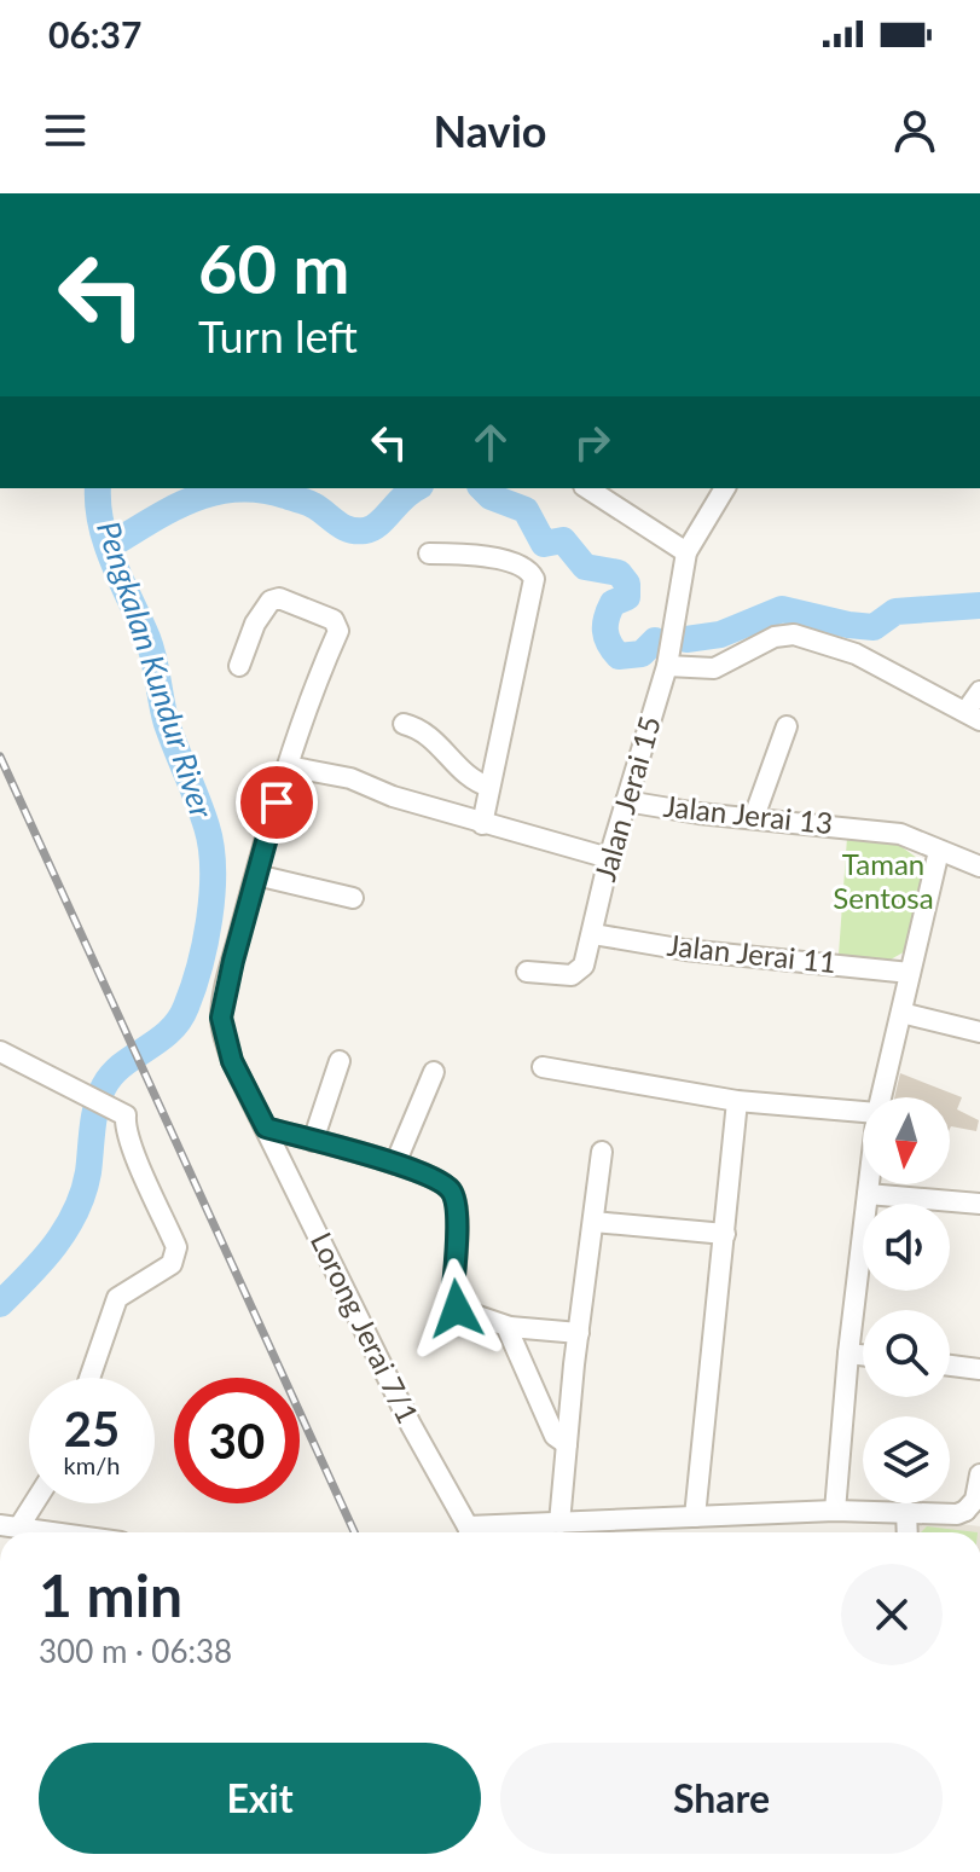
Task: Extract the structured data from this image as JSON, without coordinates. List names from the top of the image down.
{
  "streets": {
    "street": [
      "Jalan Jerai 15",
      "Jalan Jerai 13",
      "Jalan Jerai 11",
      "Lorong Jerai 7/1"
    ]
  },
  "crossings": [
    ["Jalan Jerai 15", "Jalan Jerai 13"],
    ["Jalan Jerai 15", "Jalan Jerai 11"]
  ],
  "water": ["Pengkalan Kundur River"],
  "parks": ["Taman Sentosa"],
  "north": "bottom",
  "page": {
    "status": "06:37",
    "header": "Navio",
    "turn": ["60 m", "Turn left"],
    "speed": "25 km/h",
    "limit": "30",
    "heading": ["1 min", "300 m · 06:38"],
    "buttons": ["Exit", "Share"]
  }
}
